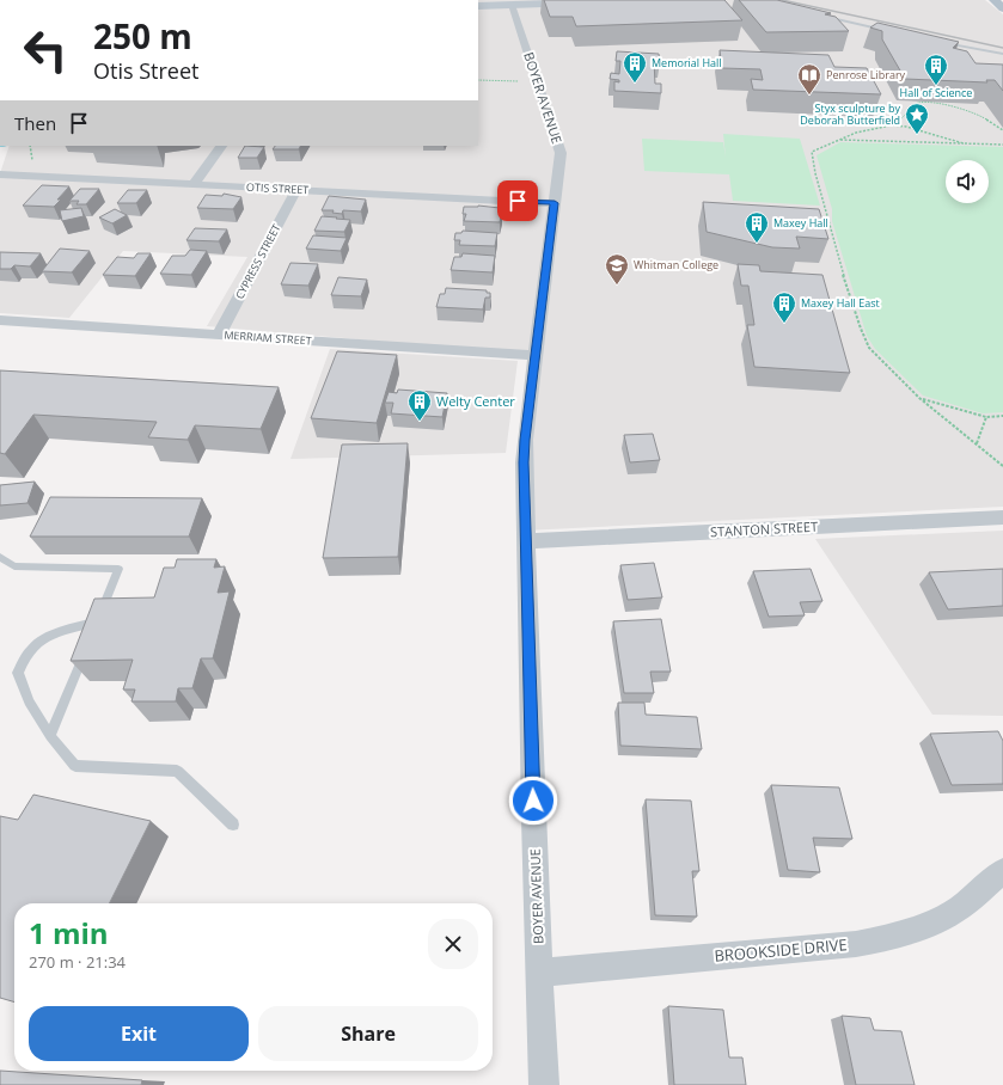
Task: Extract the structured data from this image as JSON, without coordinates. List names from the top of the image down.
{
  "streets": {
    "street": [
      "BOYER AVENUE",
      "OTIS STREET",
      "CYPRESS STREET",
      "MERRIAM STREET",
      "STANTON STREET",
      "BROOKSIDE DRIVE"
    ]
  },
  "crossings": [
    ["BOYER AVENUE", "OTIS STREET"],
    ["BOYER AVENUE", "MERRIAM STREET"],
    ["BOYER AVENUE", "STANTON STREET"],
    ["BOYER AVENUE", "BROOKSIDE DRIVE"],
    ["OTIS STREET", "CYPRESS STREET"],
    ["CYPRESS STREET", "MERRIAM STREET"]
  ],
  "places": {
    "building": [
      "Memorial Hall",
      "Hall of Science",
      "Maxey Hall",
      "Maxey Hall East",
      "Welty Center"
    ],
    "library": ["Penrose Library"],
    "place": ["Styx sculpture by Deborah Butterfield"],
    "school or university": ["Whitman College"]
  },
  "page": {
    "turn": ["250 m", "Otis Street"],
    "then": "Then",
    "heading": ["1 min", "270 m · 21:34"],
    "buttons": ["Exit", "Share"]
  }
}
